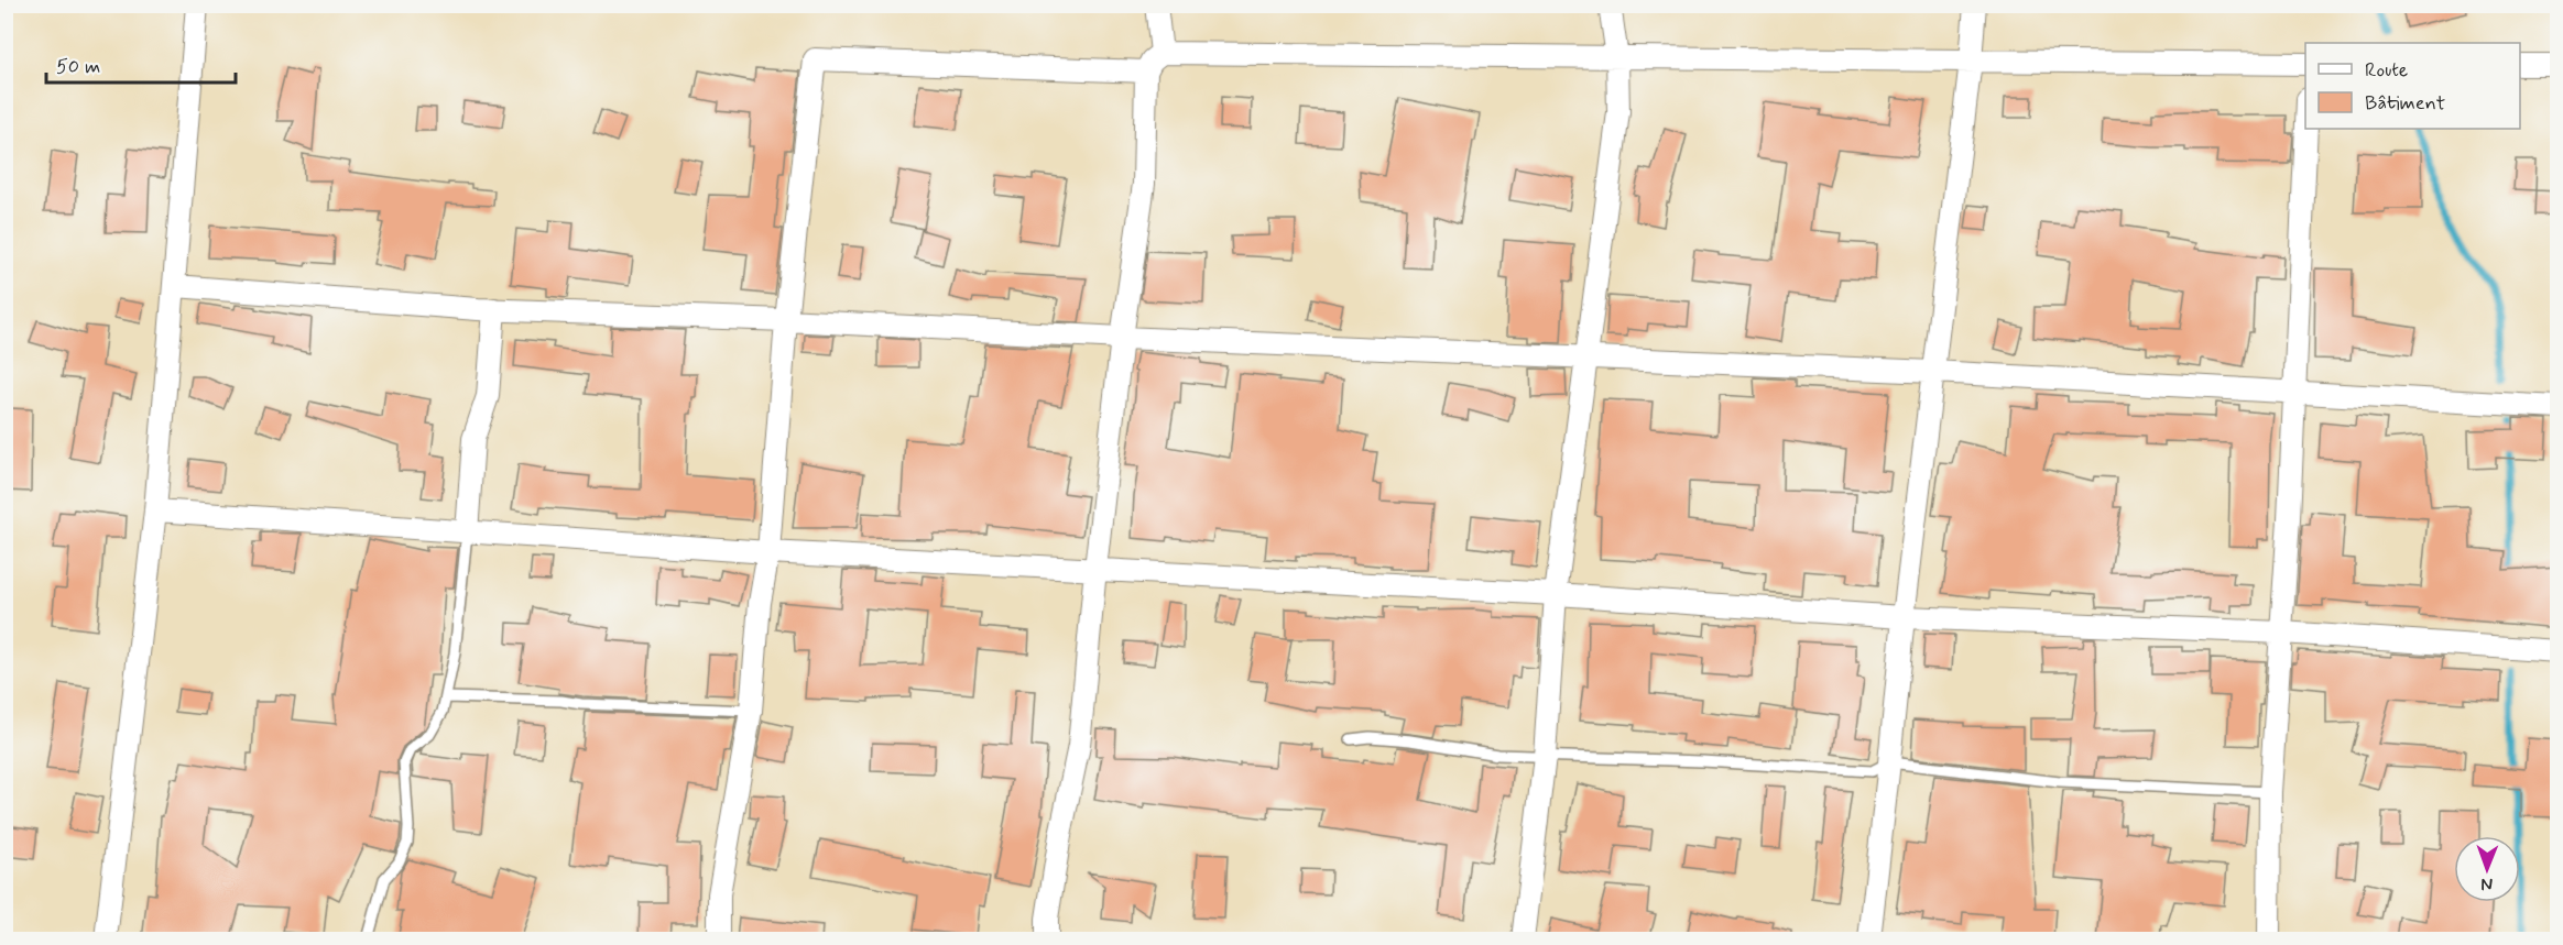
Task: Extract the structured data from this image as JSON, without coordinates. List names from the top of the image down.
{
  "legend": ["Route", "Bâtiment"],
  "scale_bar": "50 m",
  "north": "bottom"
}
